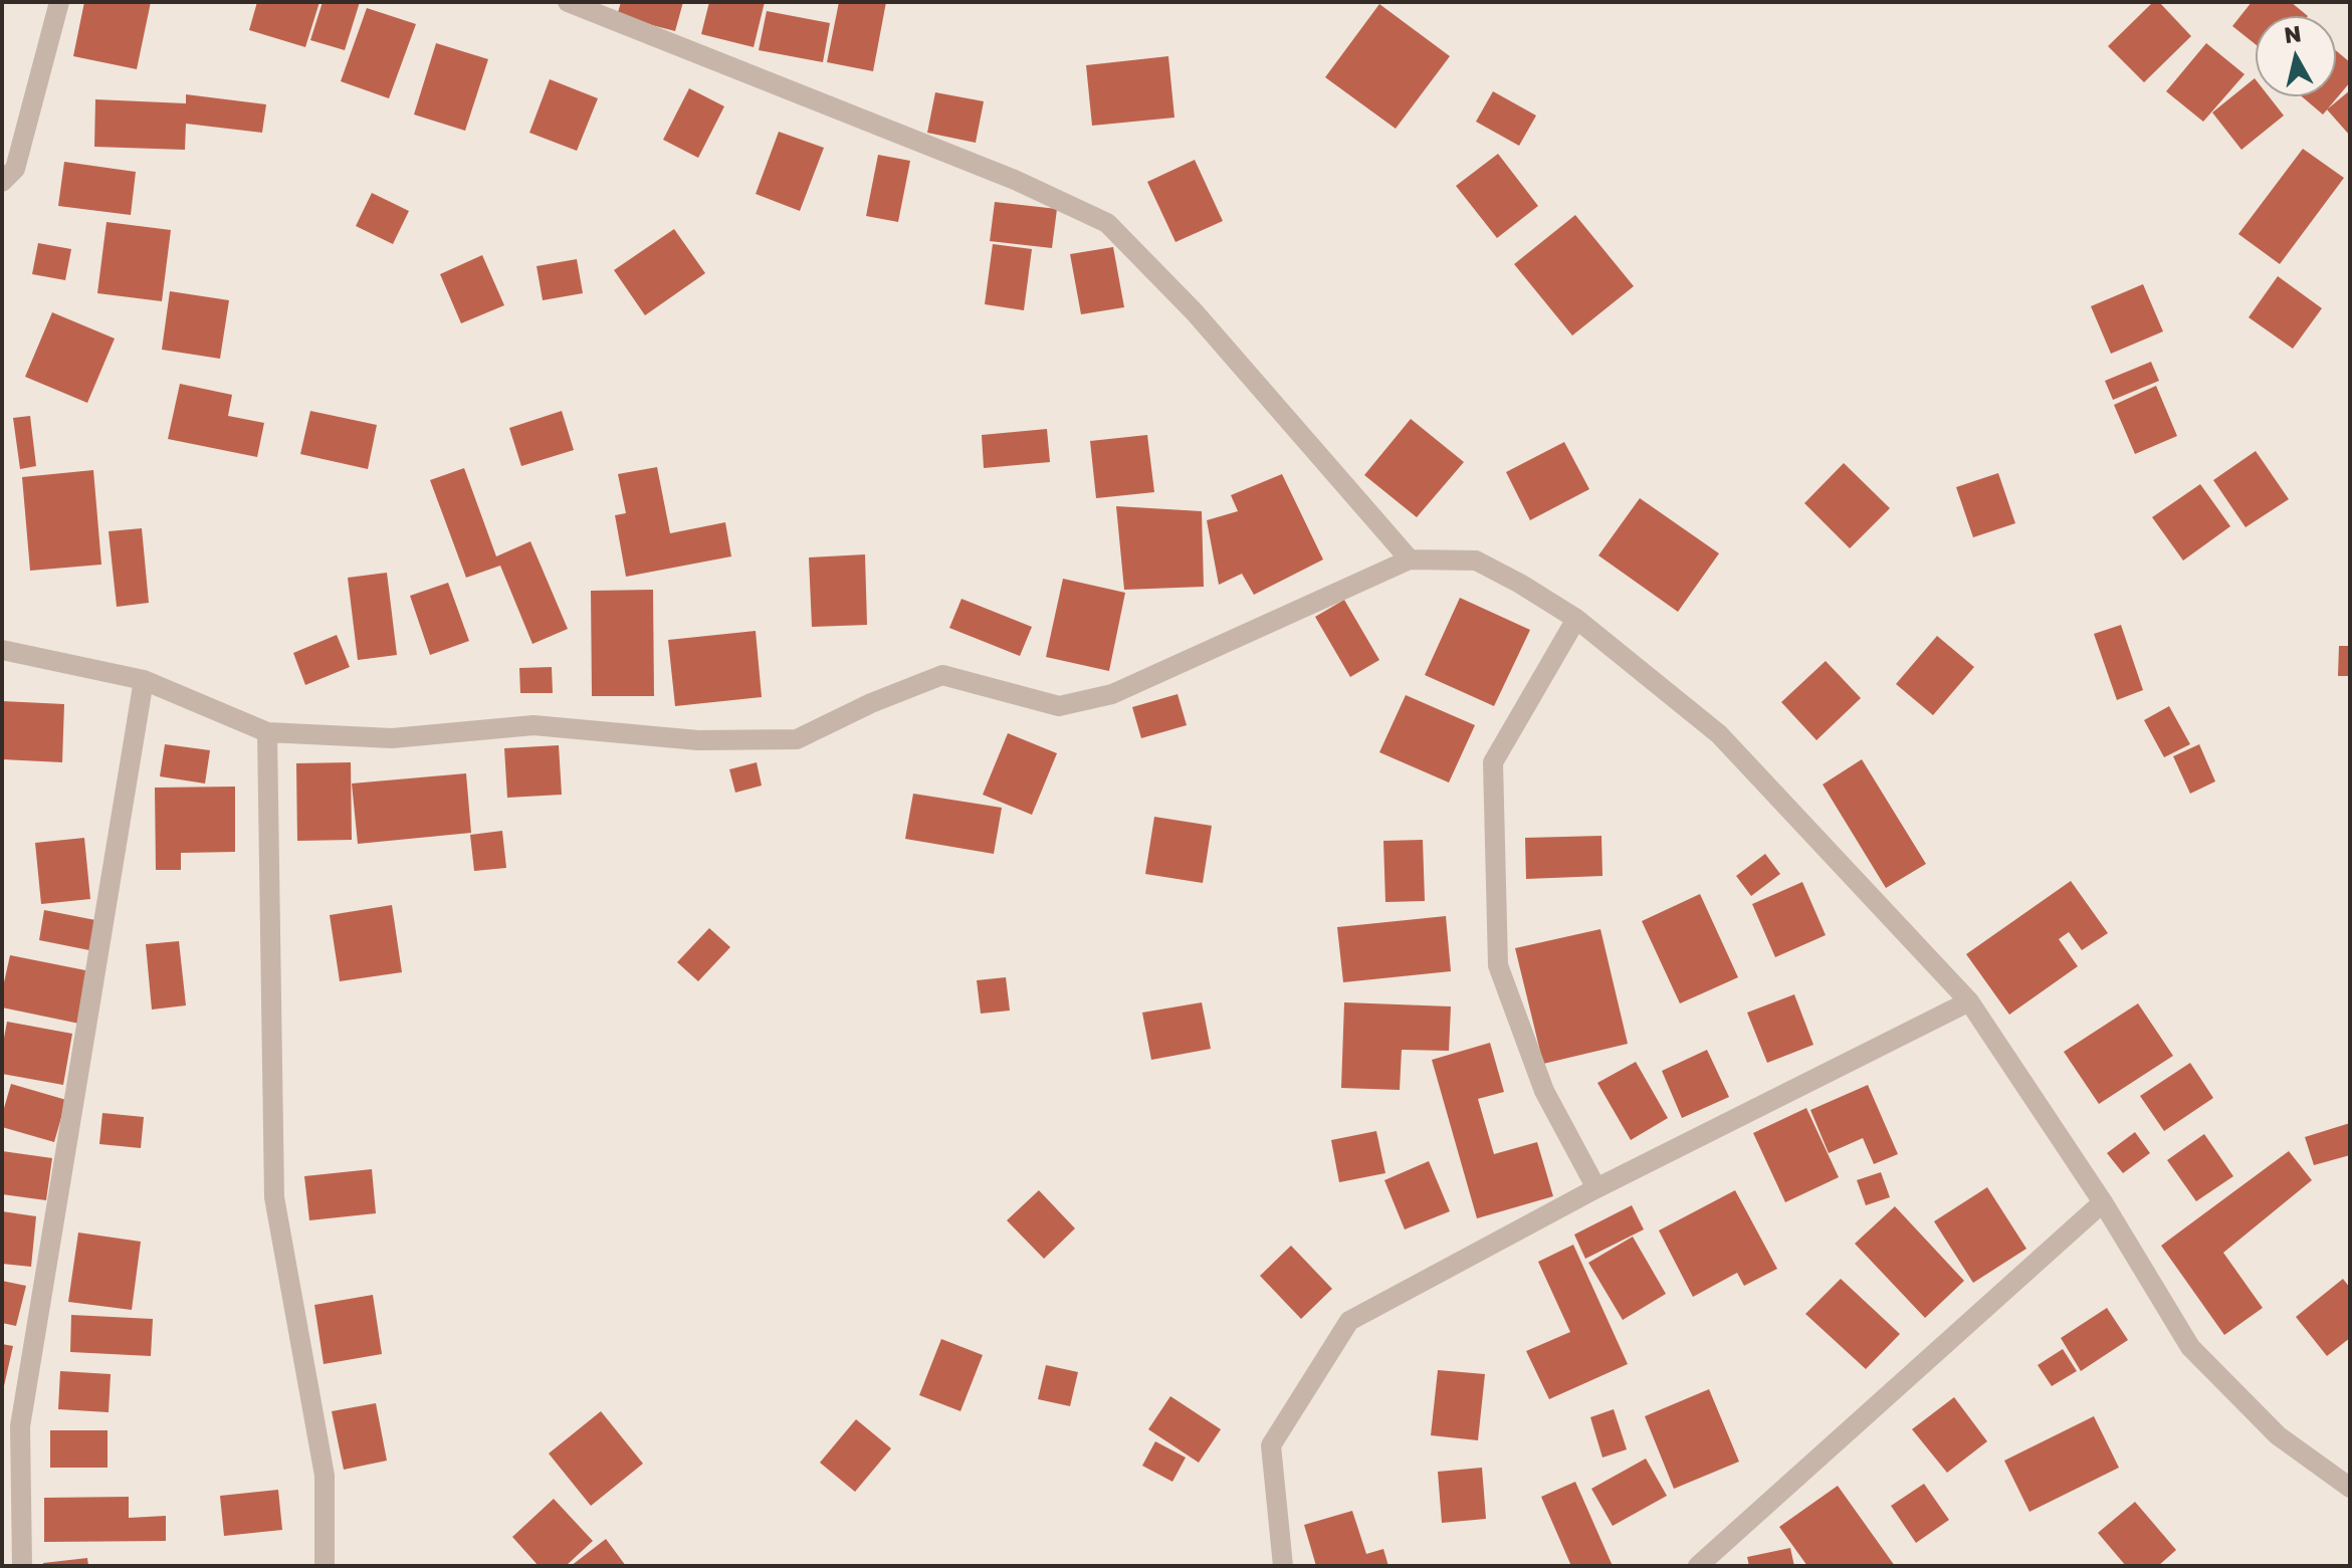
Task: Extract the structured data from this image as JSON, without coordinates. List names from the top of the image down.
{
  "north": "top"
}
